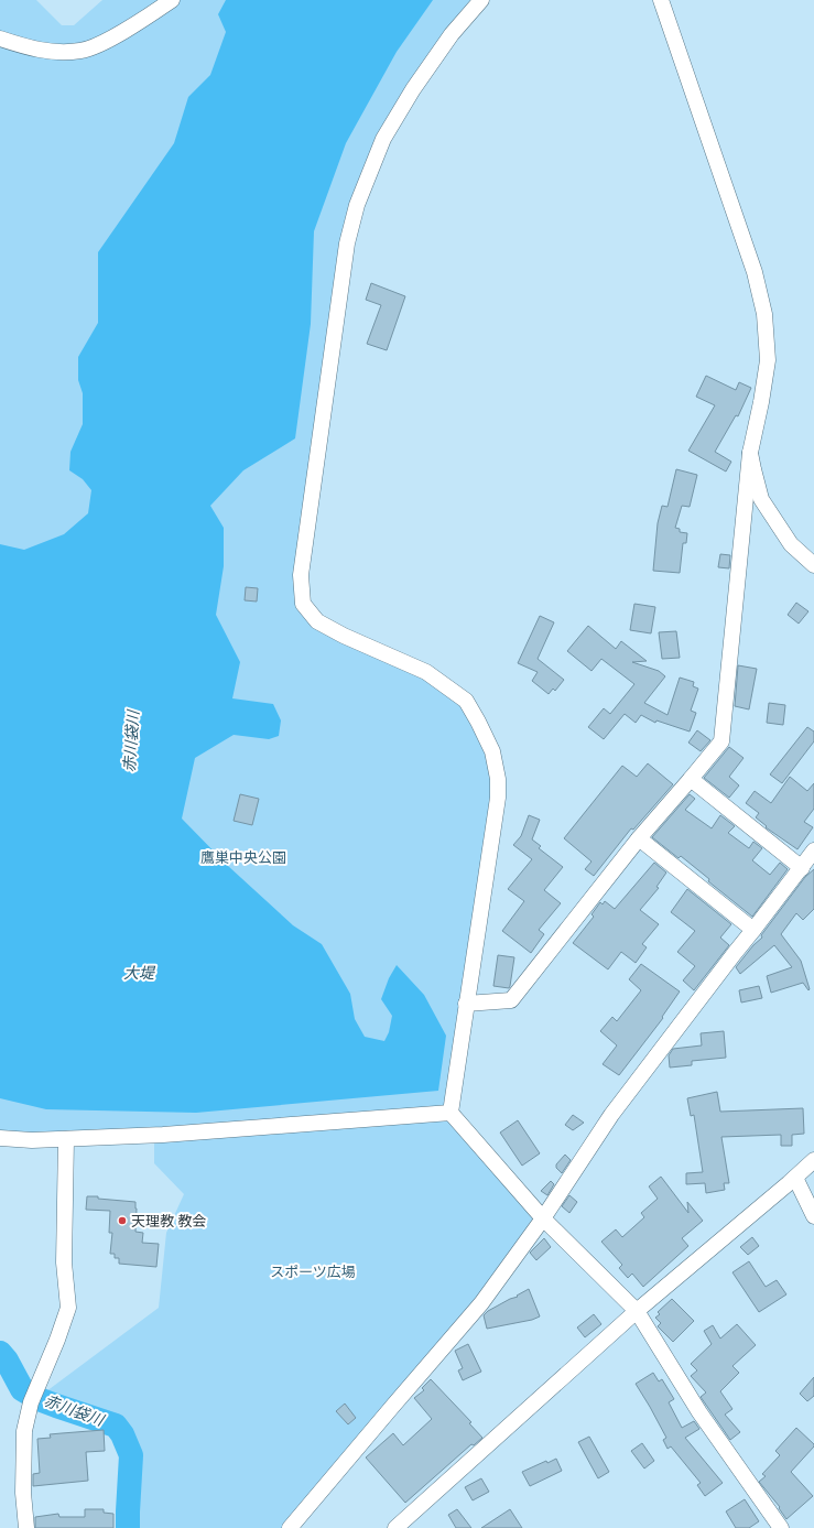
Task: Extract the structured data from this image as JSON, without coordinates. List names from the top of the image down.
{
  "water": ["赤川袋川", "大堤"],
  "parks": ["鷹巣中央公園", "スポーツ広場"],
  "places": ["天理教 教会"]
}
